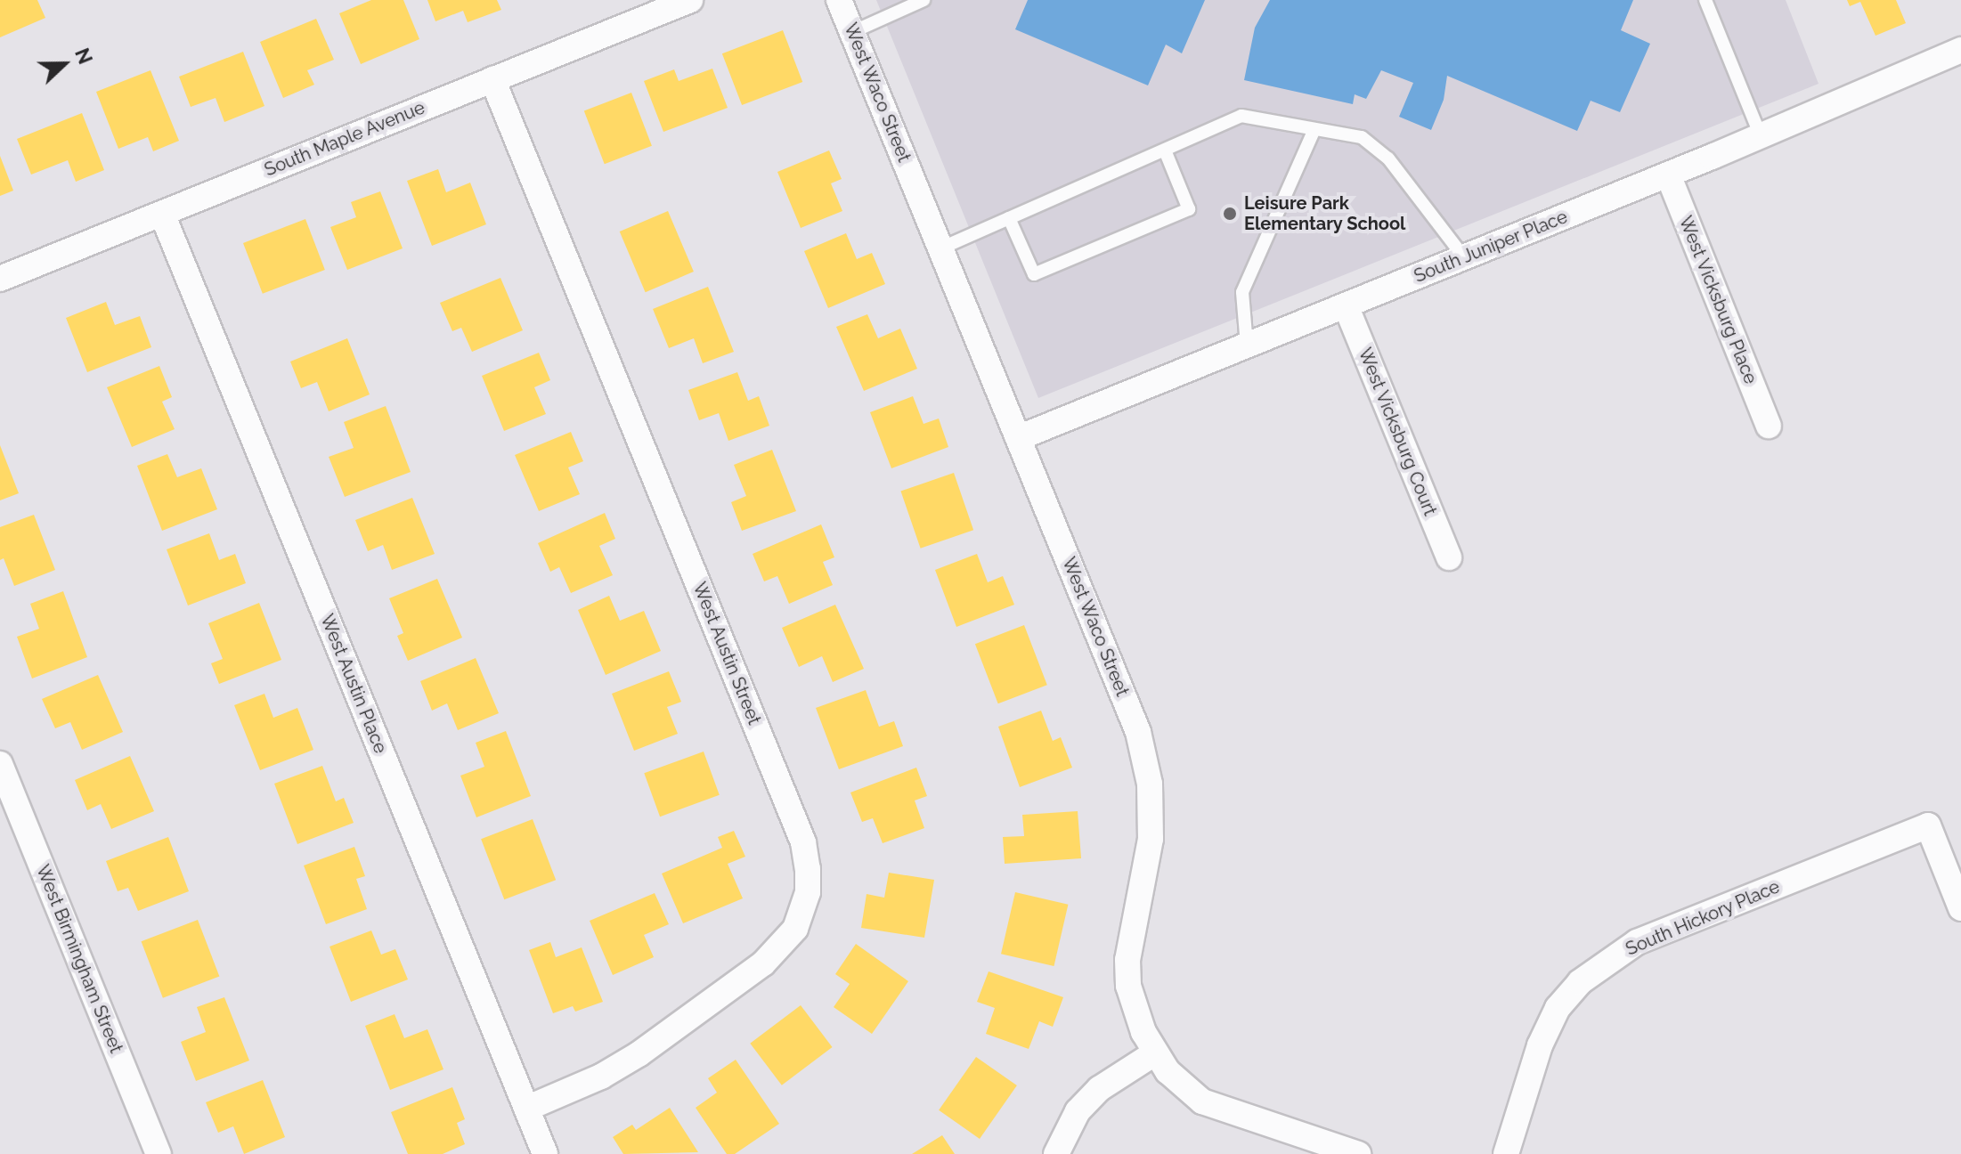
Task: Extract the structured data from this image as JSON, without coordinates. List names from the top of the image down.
{
  "streets": {
    "street": [
      "West Waco Street",
      "South Maple Avenue",
      "South Juniper Place",
      "West Vicksburg Place",
      "West Vicksburg Court",
      "West Austin Street",
      "West Austin Place",
      "South Hickory Place",
      "West Birmingham Street"
    ]
  },
  "crossings": [
    ["West Waco Street", "South Juniper Place"],
    ["South Maple Avenue", "West Austin Street"],
    ["South Maple Avenue", "West Austin Place"],
    ["South Juniper Place", "West Vicksburg Place"],
    ["South Juniper Place", "West Vicksburg Court"],
    ["West Austin Street", "West Austin Place"]
  ],
  "places": ["Leisure Park Elementary School"],
  "north": "right"
}
